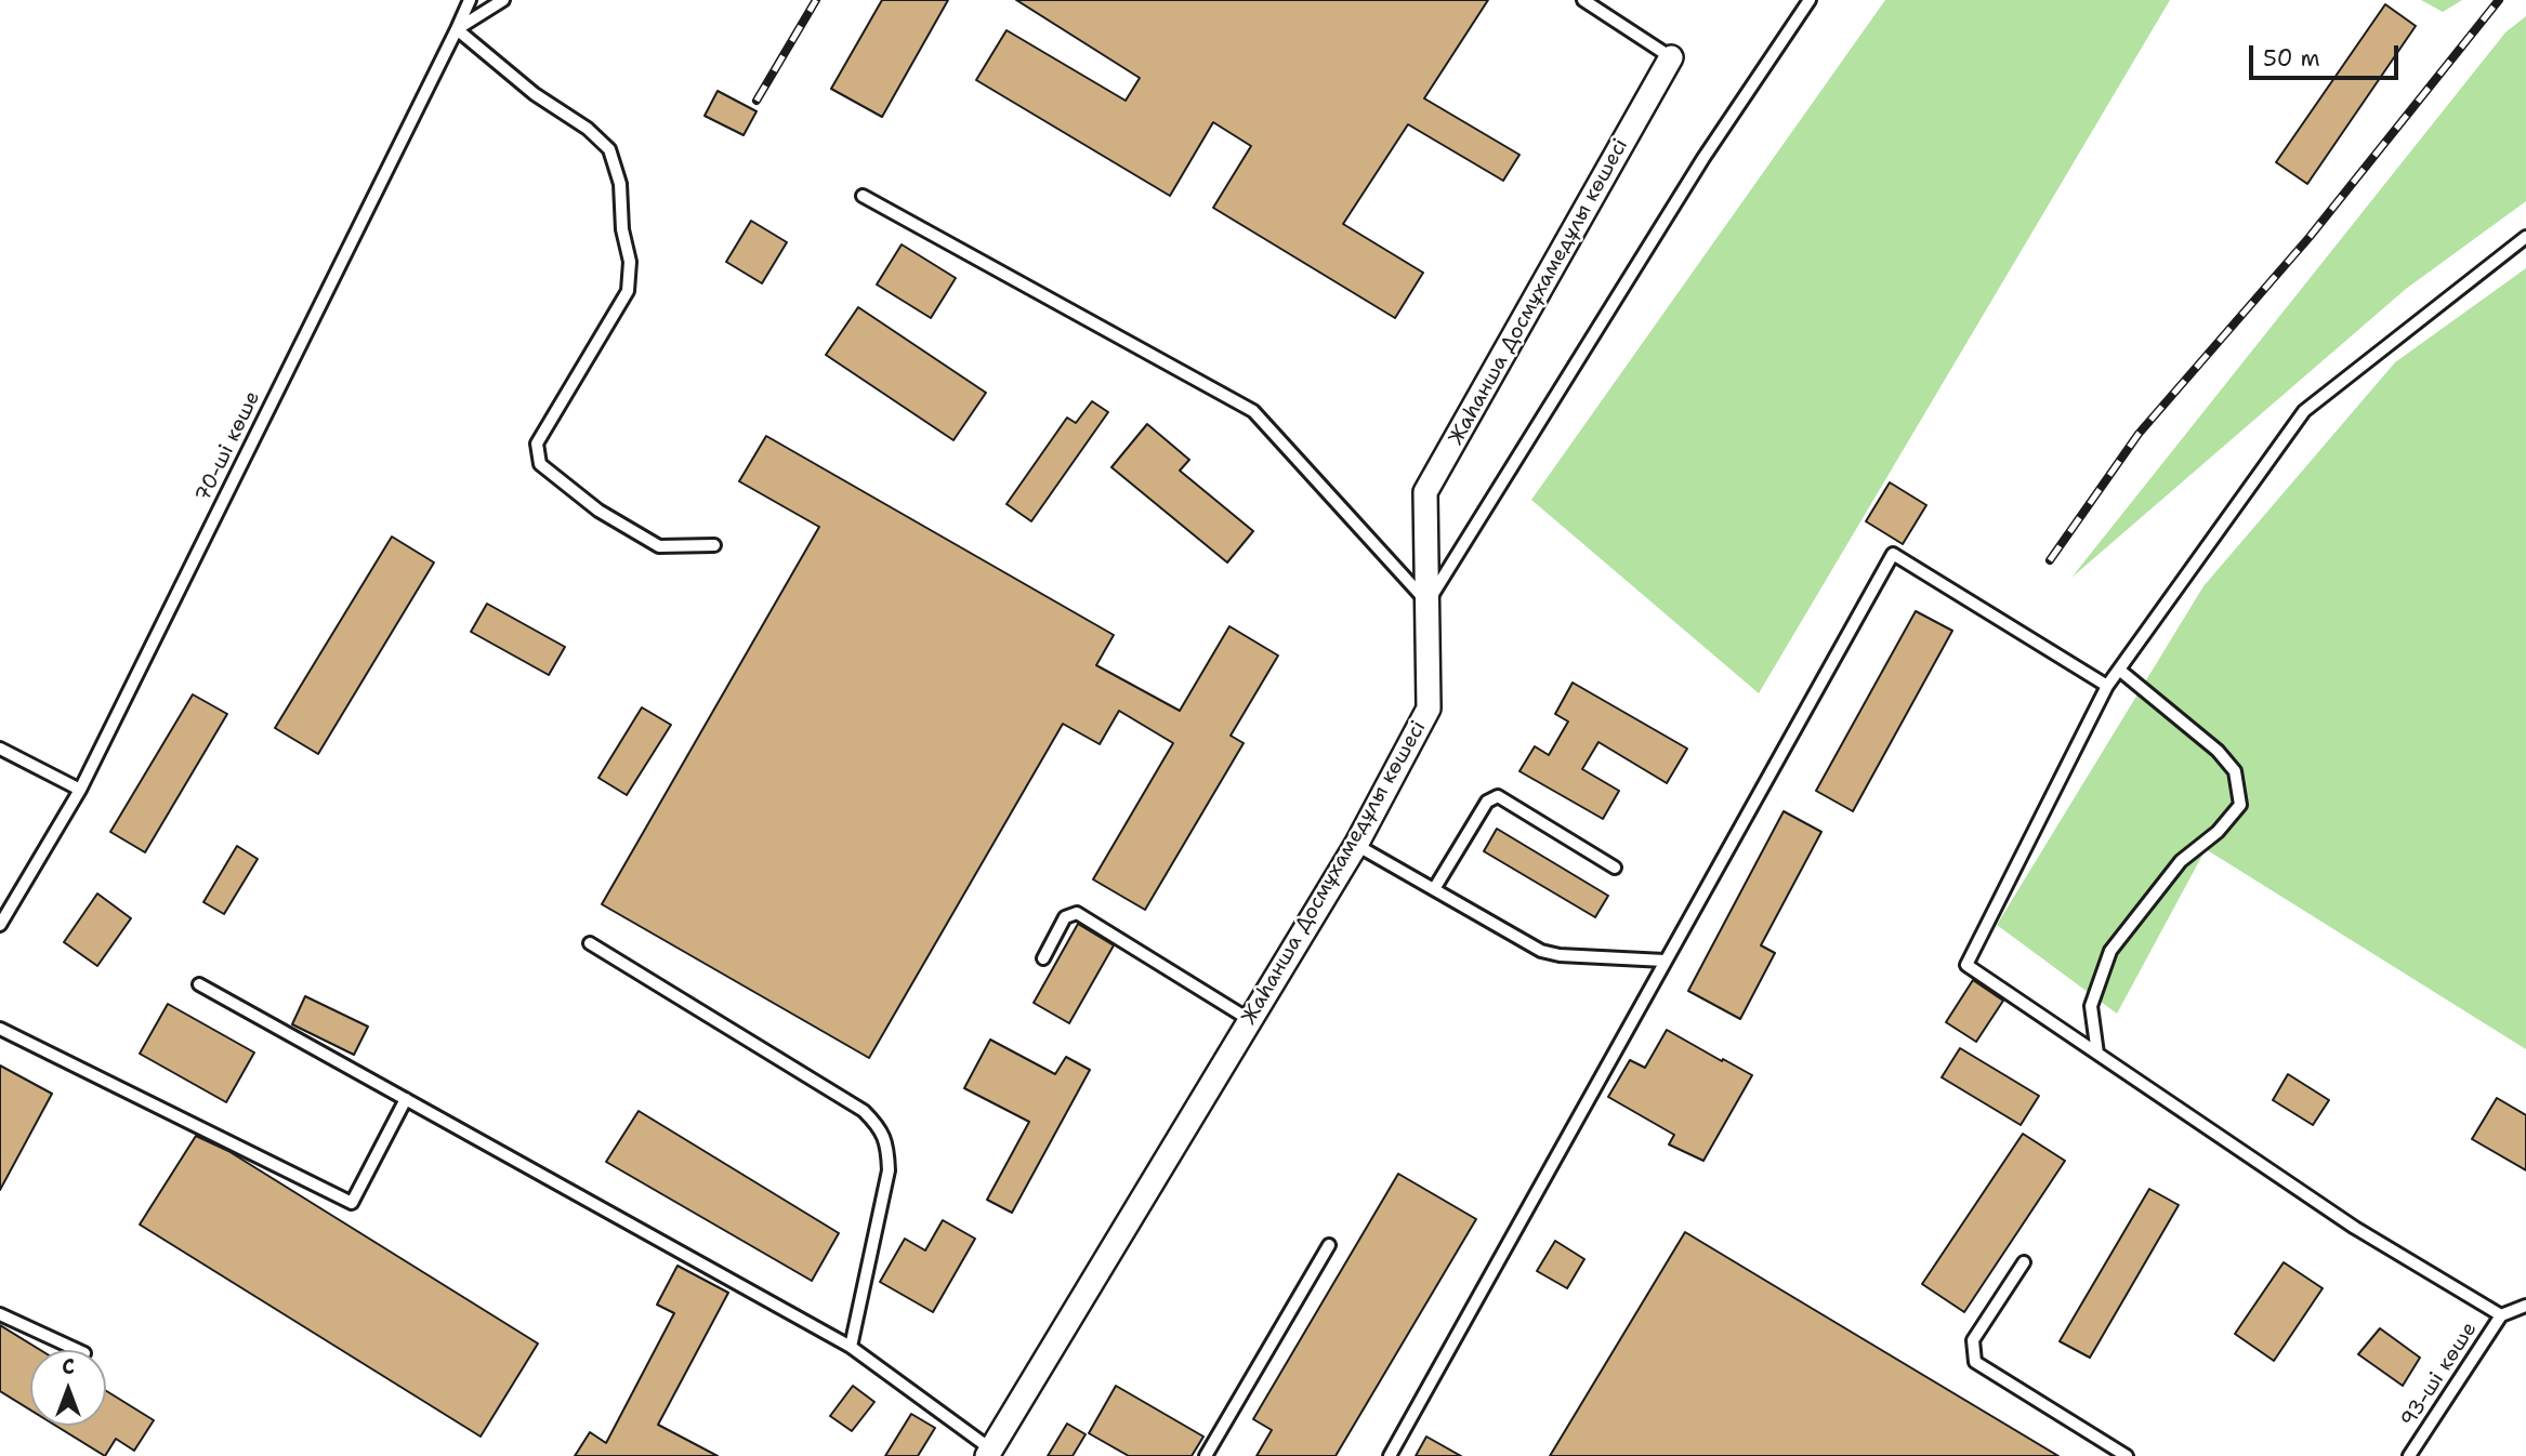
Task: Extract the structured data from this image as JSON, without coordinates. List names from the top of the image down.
{
  "streets": {
    "street": ["Жаһанша Досмұхамедұлы көшесі"],
    "lane": ["70-ші көше", "93-ші көше"]
  },
  "scale_bar": "50 m",
  "north": "top"
}
